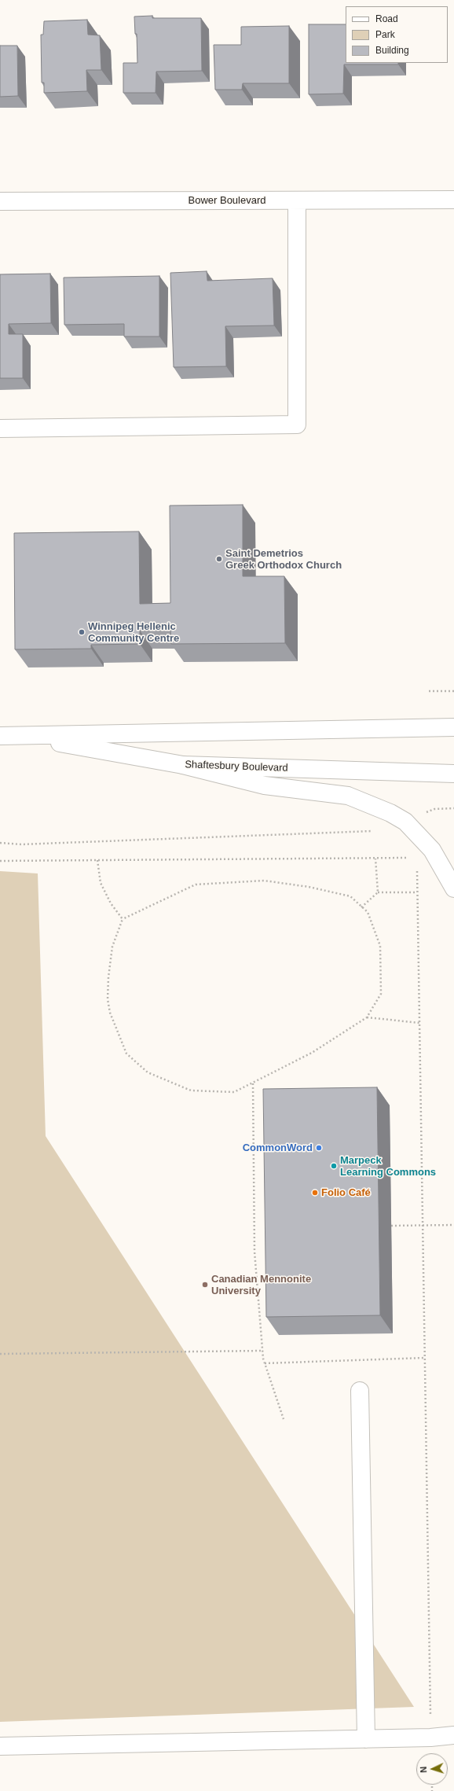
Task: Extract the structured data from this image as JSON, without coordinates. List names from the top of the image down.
{
  "streets": {
    "street": ["Bower Boulevard", "Shaftesbury Boulevard"]
  },
  "places": [
    "Saint Demetrios Greek Orthodox Church",
    "Winnipeg Hellenic Community Centre",
    "CommonWord",
    "Marpeck Learning Commons",
    "Folio Café",
    "Canadian Mennonite University"
  ],
  "legend": ["Road", "Park", "Building"],
  "north": "left"
}
